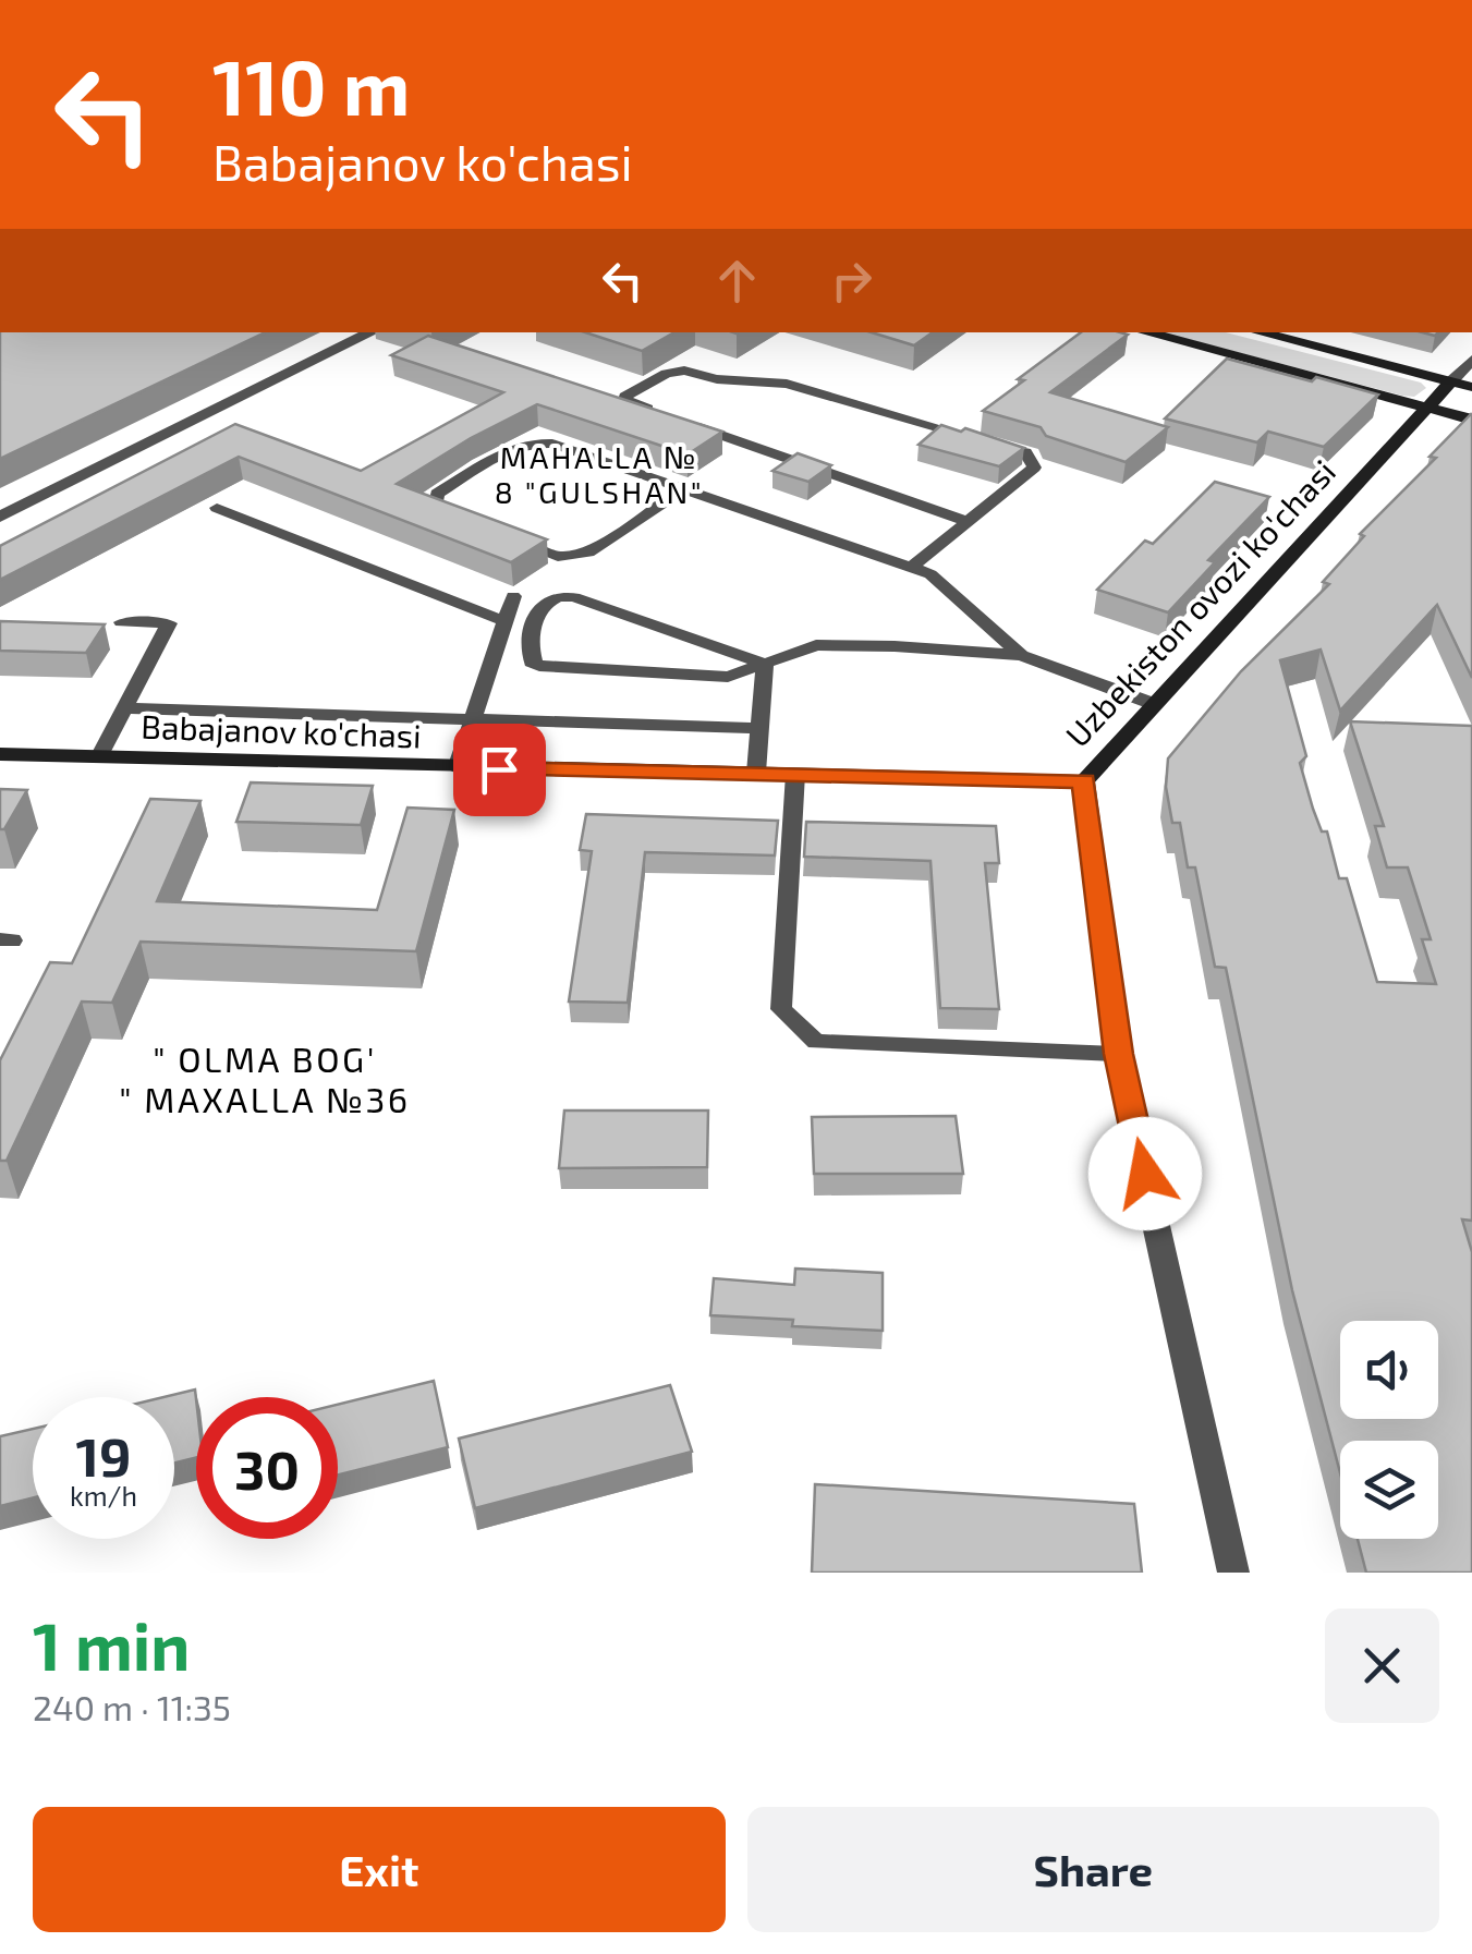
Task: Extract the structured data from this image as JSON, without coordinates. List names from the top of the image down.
{
  "streets": {
    "street": ["Uzbekiston ovozi ko'chasi", "Babajanov ko'chasi"]
  },
  "crossings": [
    ["Uzbekiston ovozi ko'chasi", "Babajanov ko'chasi"]
  ],
  "districts": ["MAHALLA № 8 \"GULSHAN\"", "\" OLMA BOG' \" MAXALLA №36"],
  "page": {
    "turn": ["110 m", "Babajanov ko'chasi"],
    "speed": "19 km/h",
    "limit": "30",
    "heading": ["1 min", "240 m · 11:35"],
    "buttons": ["Exit", "Share"]
  }
}
